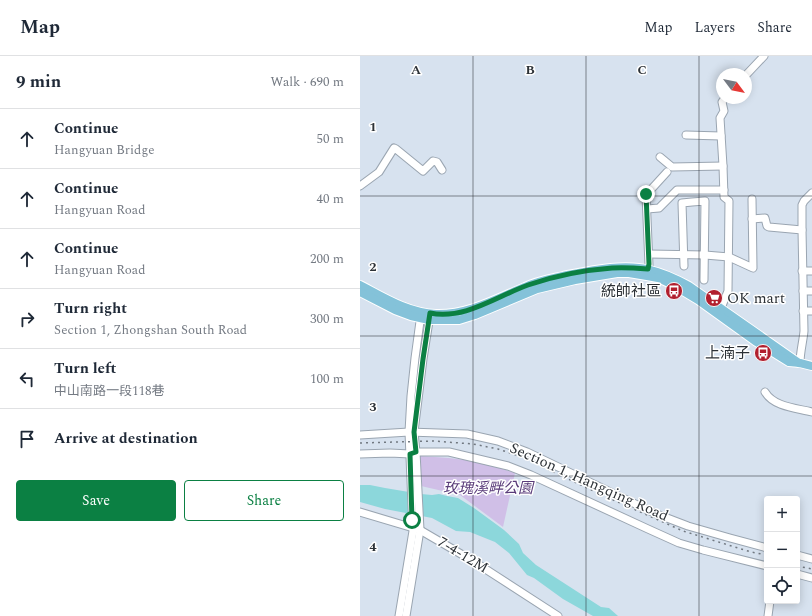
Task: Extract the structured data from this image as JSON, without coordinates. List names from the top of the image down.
{
  "streets": {
    "street": ["Section 1, Hangqing Road", "7-4-12M"]
  },
  "parks": ["玫瑰溪畔公園"],
  "places": {
    "bus stop": ["統帥社區", "上湳子"],
    "supermarket": ["OK mart"]
  },
  "north": "bottom right",
  "page": {
    "header": "Map",
    "nav": ["Map", "Layers", "Share"],
    "heading": ["9 min", "Walk · 690 m"],
    "list": [
      ["Continue", "Hangyuan Bridge", "50 m"],
      ["Continue", "Hangyuan Road", "40 m"],
      ["Continue", "Hangyuan Road", "200 m"],
      ["Turn right", "Section 1, Zhongshan South Road", "300 m"],
      ["Turn left", "中山南路一段118巷", "100 m"],
      "Arrive at destination"
    ],
    "buttons": ["Save", "Share"],
    "map_buttons": ["+", "−"]
  },
  "grid": {
    "columns": ["A", "B", "C"],
    "rows": [
      "1",
      "2",
      "3",
      "4"
    ]
  }
}
